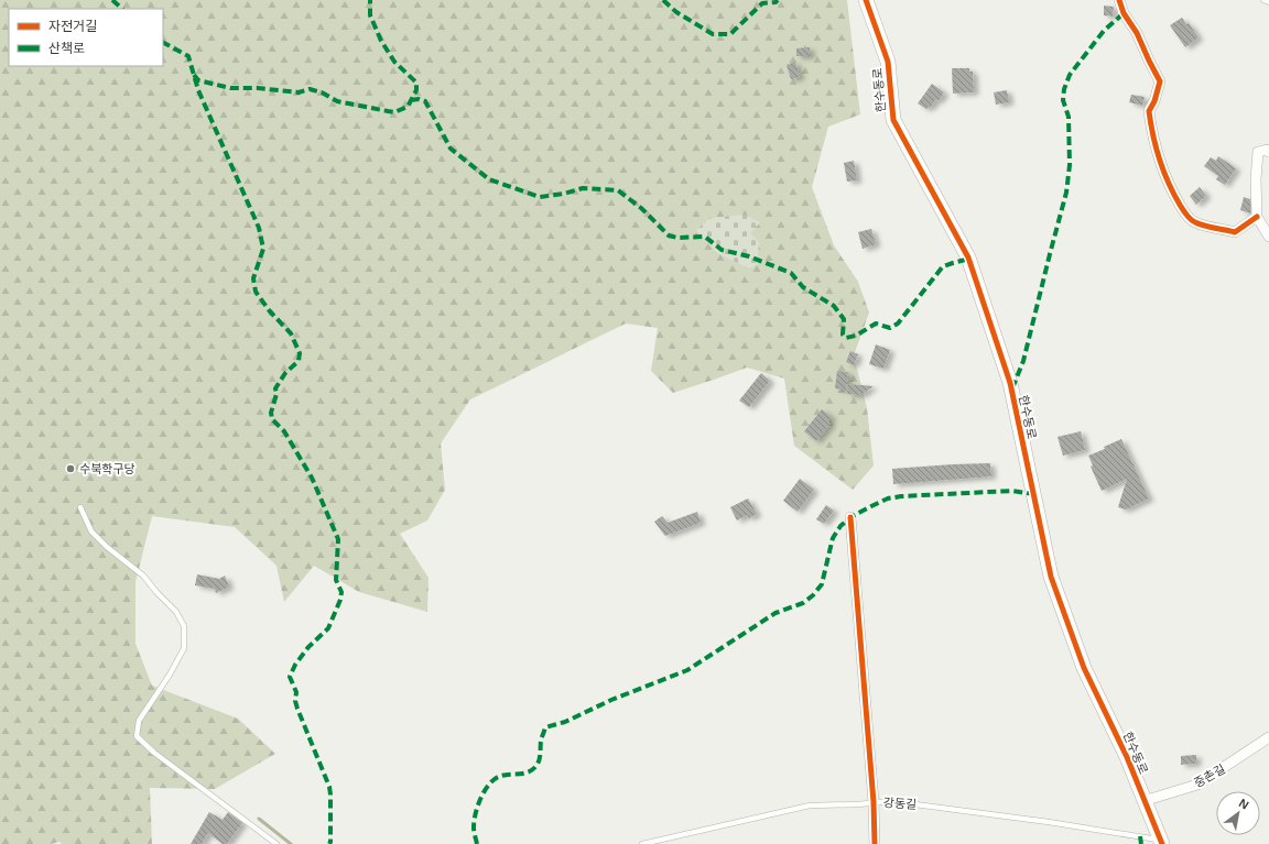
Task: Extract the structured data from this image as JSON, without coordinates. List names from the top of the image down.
{
  "streets": {
    "street": ["한수동로", "중촌길"],
    "lane": ["강동길"]
  },
  "crossings": [
    ["한수동로", "중촌길"],
    ["한수동로", "강동길"]
  ],
  "places": ["수북학구당"],
  "legend": ["자전거길", "산책로"],
  "north": "top right"
}
